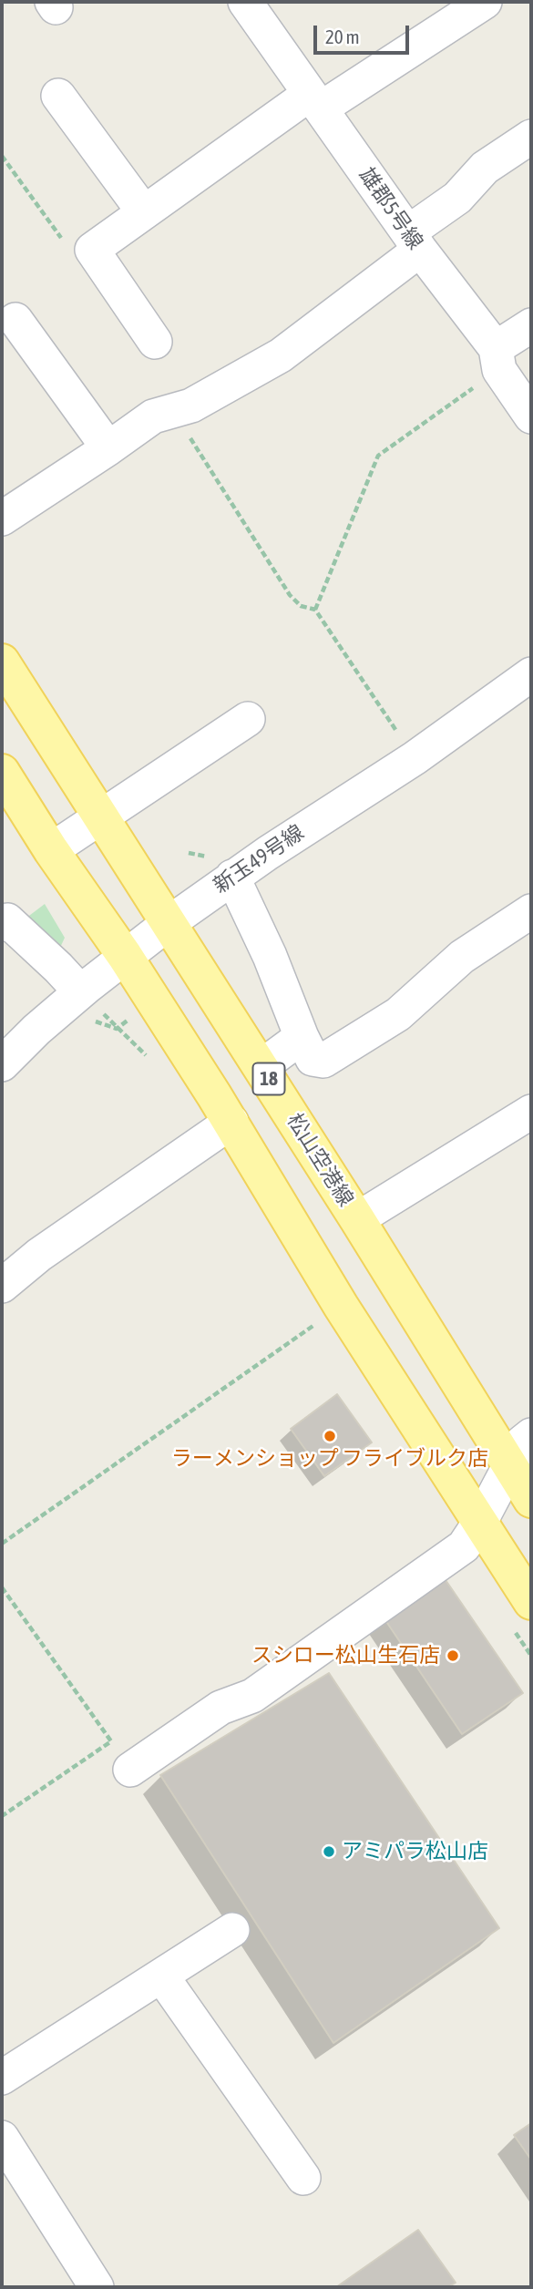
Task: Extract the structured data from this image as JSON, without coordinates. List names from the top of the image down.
{
  "streets": {
    "main road": ["18", "松山空港線"],
    "street": ["雄郡5号線", "新玉49号線"]
  },
  "crossings": [
    ["新玉49号線", "松山空港線"]
  ],
  "places": ["ラーメンショップ フライブルク店", "スシロー松山生石店", "アミパラ松山店"],
  "scale_bar": "20 m"
}
